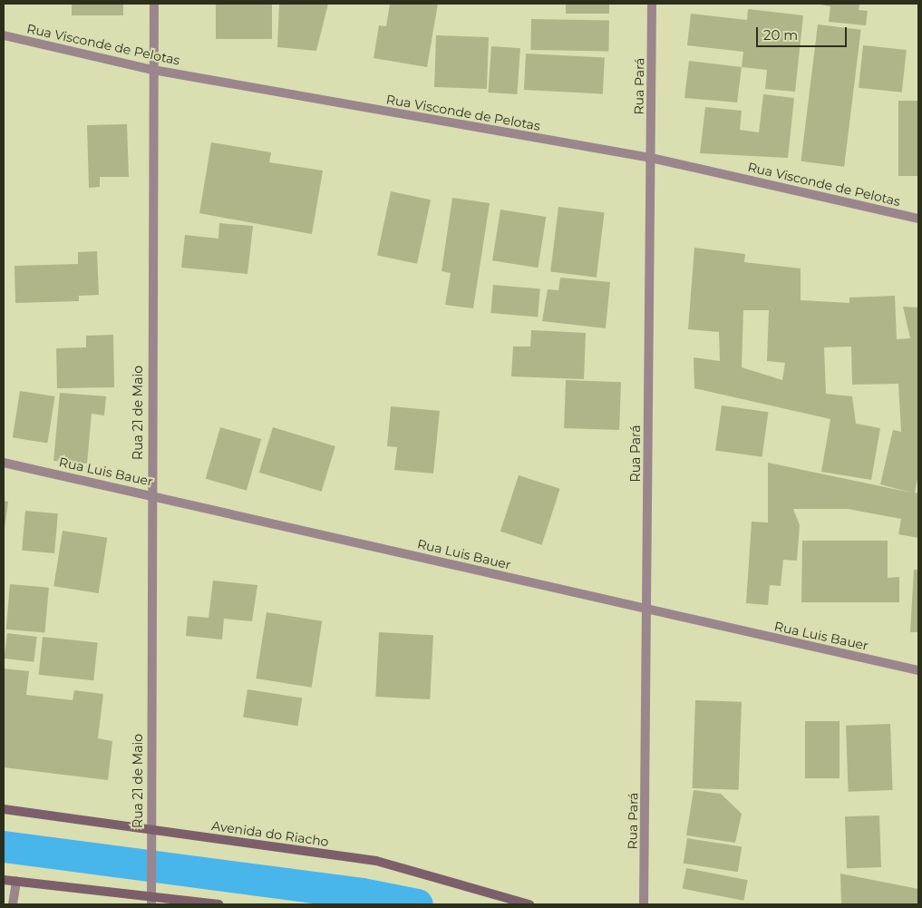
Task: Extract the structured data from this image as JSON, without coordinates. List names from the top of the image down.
{
  "streets": {
    "main road": ["Avenida do Riacho"],
    "street": [
      "Rua Visconde de Pelotas",
      "Rua Pará",
      "Rua 21 de Maio",
      "Rua Luis Bauer"
    ]
  },
  "crossings": [
    ["Rua Visconde de Pelotas", "Rua Pará"],
    ["Rua Visconde de Pelotas", "Rua 21 de Maio"],
    ["Rua Pará", "Rua Luis Bauer"],
    ["Rua 21 de Maio", "Rua Luis Bauer"],
    ["Rua 21 de Maio", "Avenida do Riacho"]
  ],
  "scale_bar": "20 m"
}
